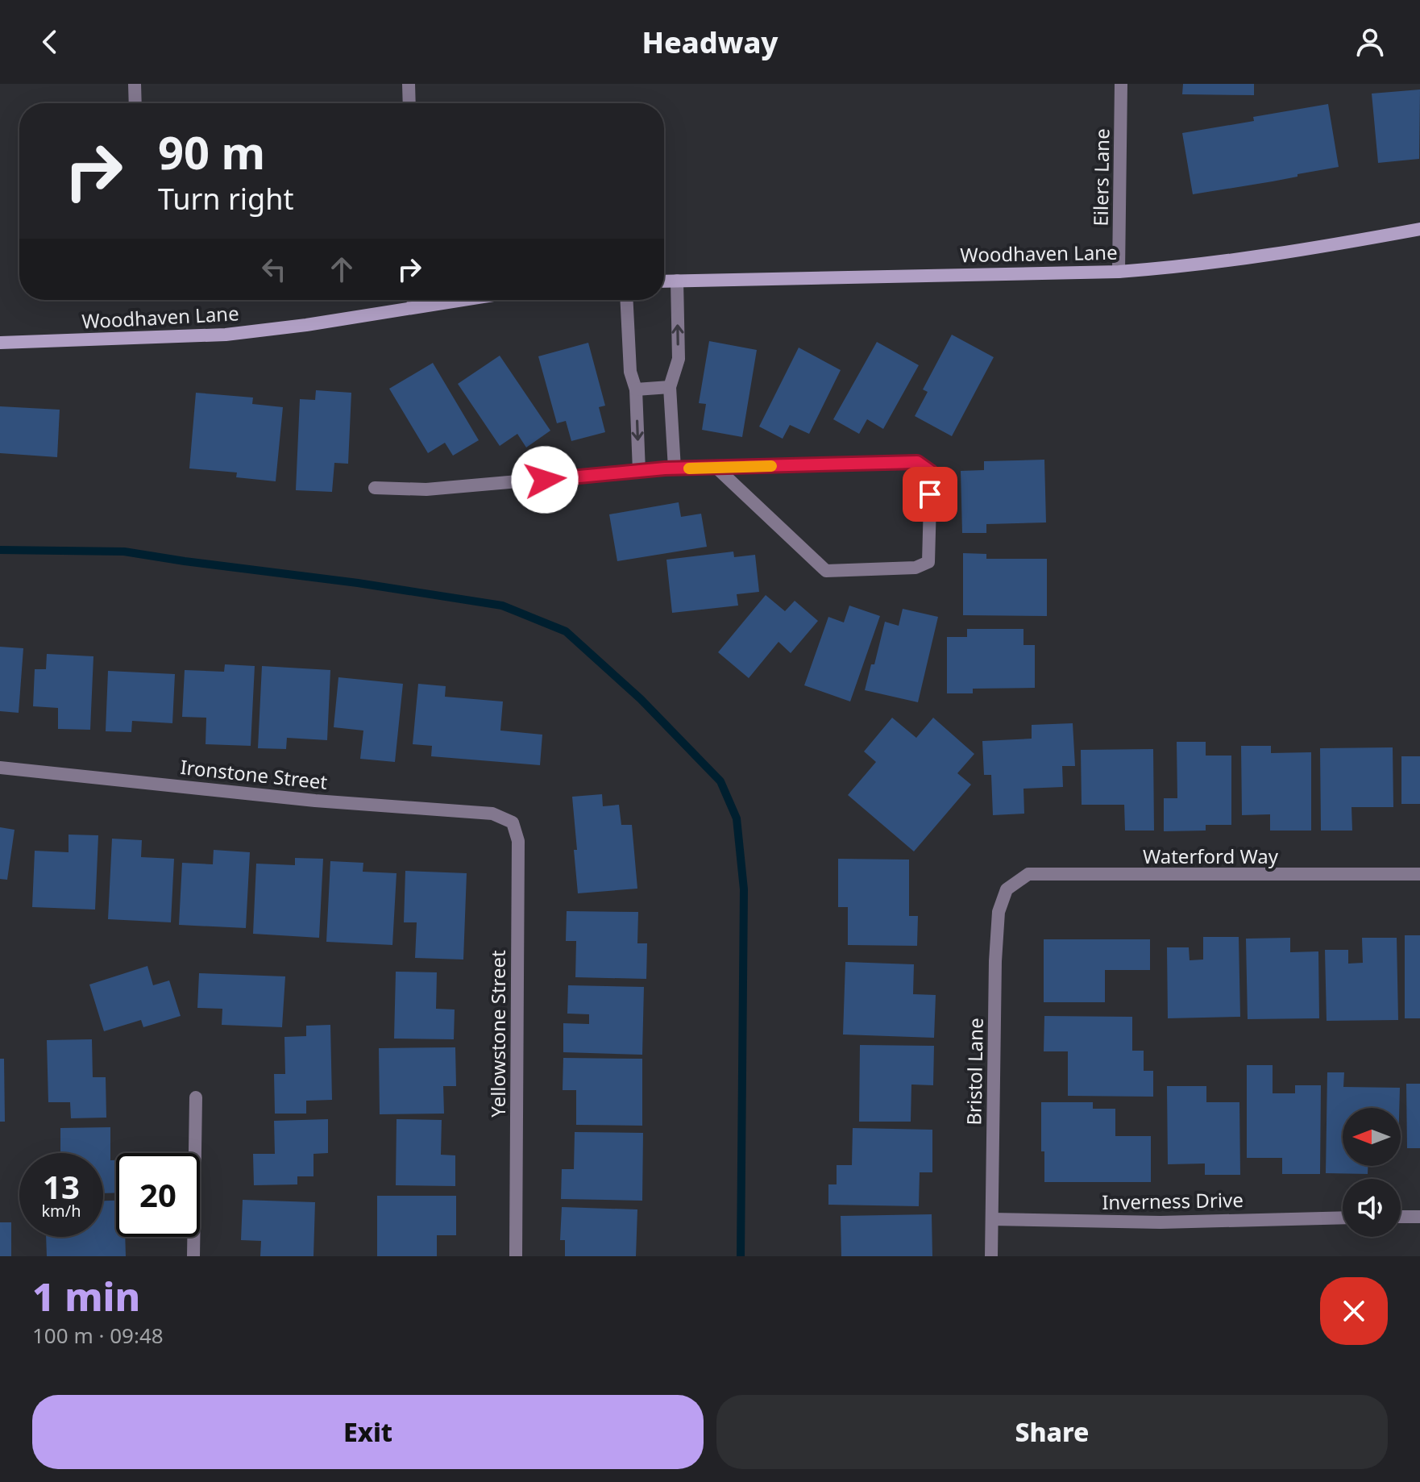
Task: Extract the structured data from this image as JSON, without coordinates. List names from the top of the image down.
{
  "streets": {
    "street": [
      "Eilers Lane",
      "Woodhaven Lane",
      "Ironstone Street",
      "Waterford Way",
      "Yellowstone Street",
      "Bristol Lane",
      "Inverness Drive"
    ]
  },
  "crossings": [
    ["Eilers Lane", "Woodhaven Lane"],
    ["Ironstone Street", "Yellowstone Street"],
    ["Waterford Way", "Bristol Lane"],
    ["Bristol Lane", "Inverness Drive"]
  ],
  "north": "left",
  "page": {
    "header": "Headway",
    "turn": ["90 m", "Turn right"],
    "speed": "13 km/h",
    "limit": "20",
    "heading": ["1 min", "100 m · 09:48"],
    "buttons": ["Exit", "Share"]
  }
}
